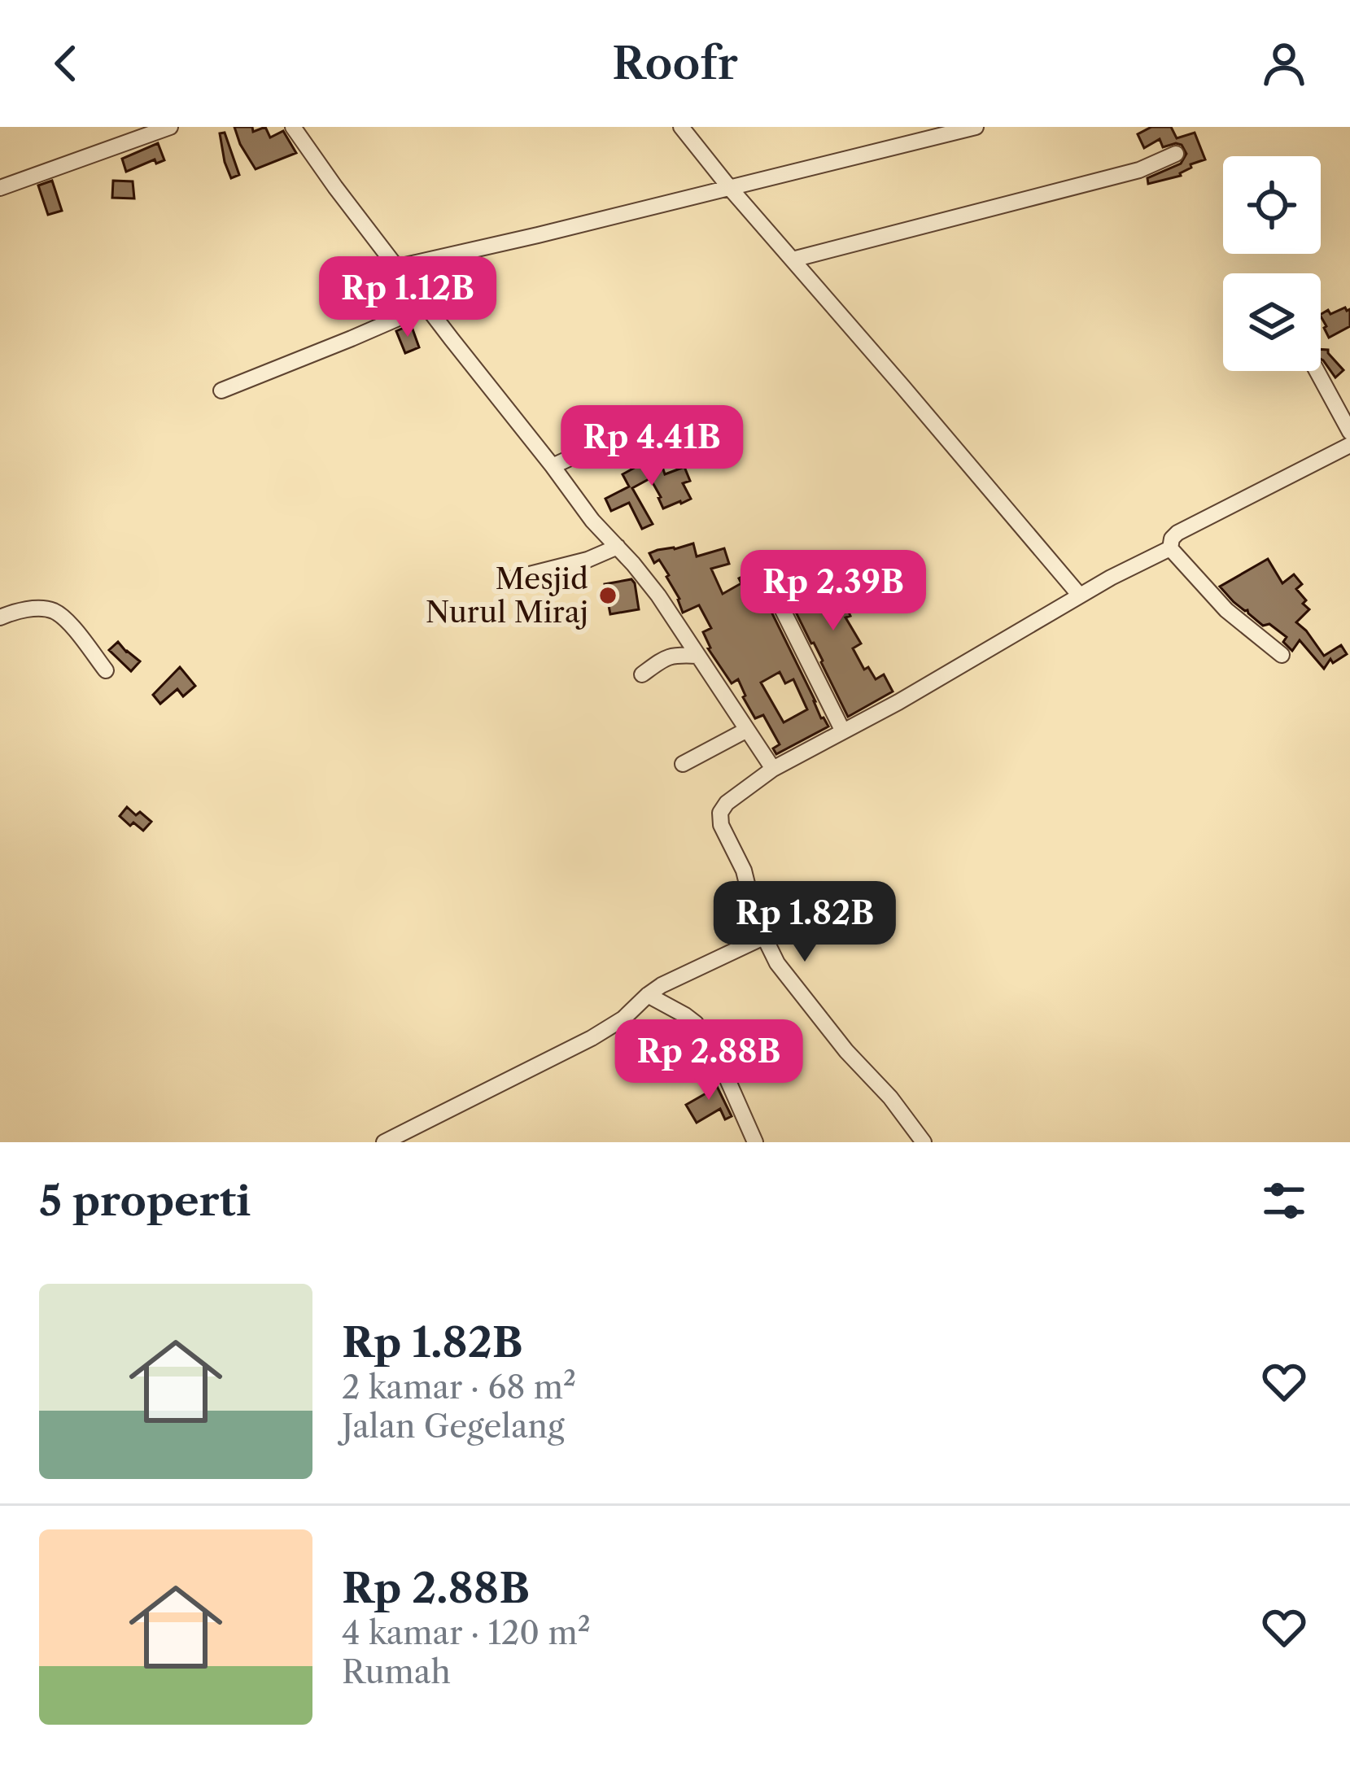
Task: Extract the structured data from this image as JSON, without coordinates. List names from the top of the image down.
{
  "places": ["Mesjid Nurul Miraj"],
  "page": {
    "header": "Roofr",
    "price": [
      "Rp 1.12B",
      "Rp 4.41B",
      "Rp 2.39B",
      "Rp 1.82B",
      "Rp 2.88B"
    ],
    "heading": "5 properti",
    "list": [
      {
        "name": "Rp 1.82B",
        "note": "2 kamar · 68 m² · Jalan Gegelang"
      },
      {
        "name": "Rp 2.88B",
        "note": "4 kamar · 120 m² · Rumah"
      }
    ]
  }
}
